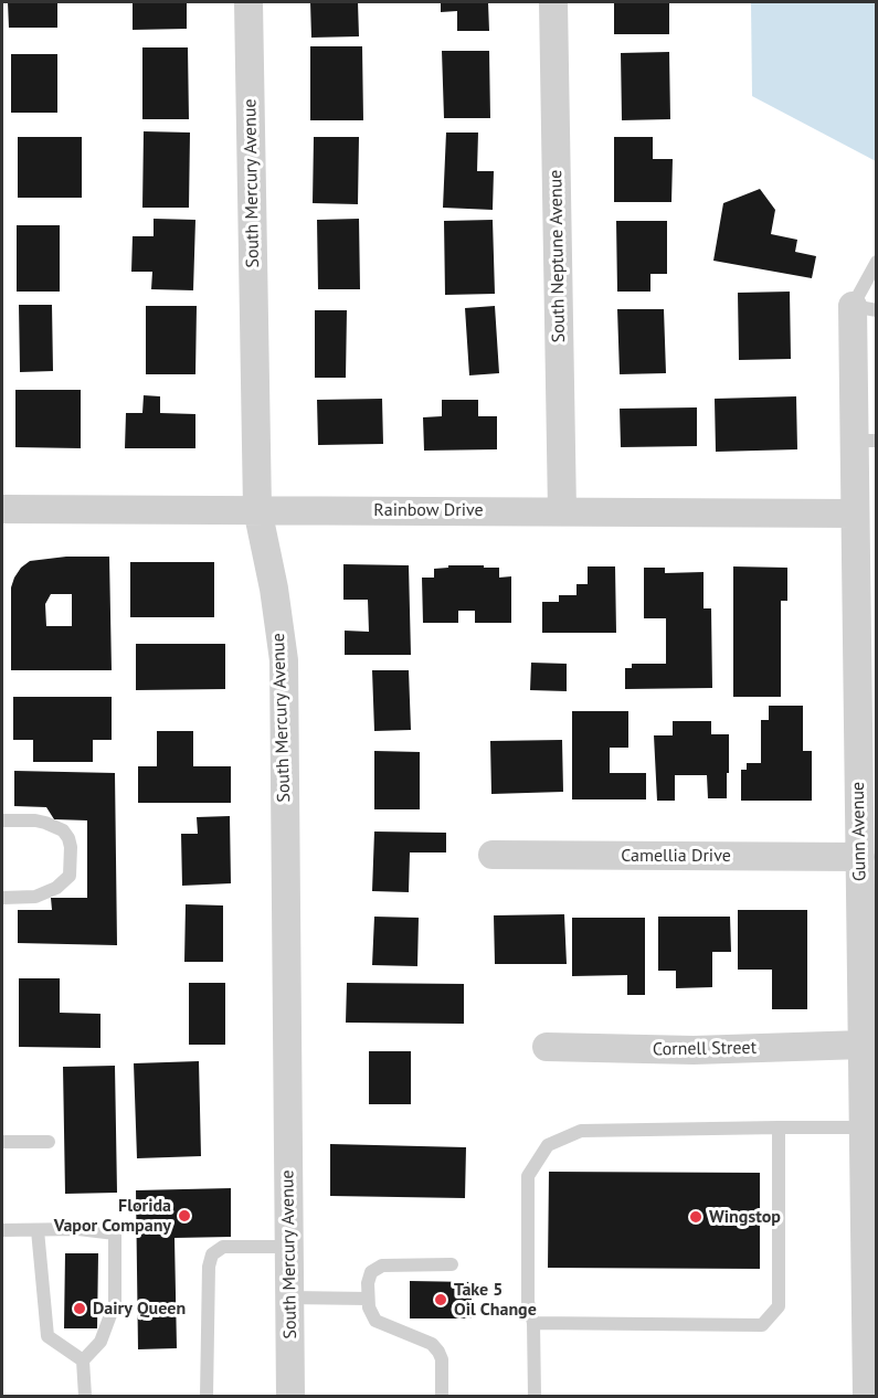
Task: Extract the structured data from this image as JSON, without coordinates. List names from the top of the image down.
{
  "streets": {
    "street": [
      "South Mercury Avenue",
      "South Neptune Avenue",
      "Rainbow Drive",
      "Gunn Avenue",
      "Camellia Drive",
      "Cornell Street"
    ]
  },
  "crossings": [
    ["South Mercury Avenue", "Rainbow Drive"],
    ["South Neptune Avenue", "Rainbow Drive"],
    ["Rainbow Drive", "Gunn Avenue"],
    ["Gunn Avenue", "Camellia Drive"],
    ["Gunn Avenue", "Cornell Street"]
  ],
  "places": [
    "Florida Vapor Company",
    "Wingstop",
    "Take 5 Oil Change",
    "Dairy Queen"
  ]
}
